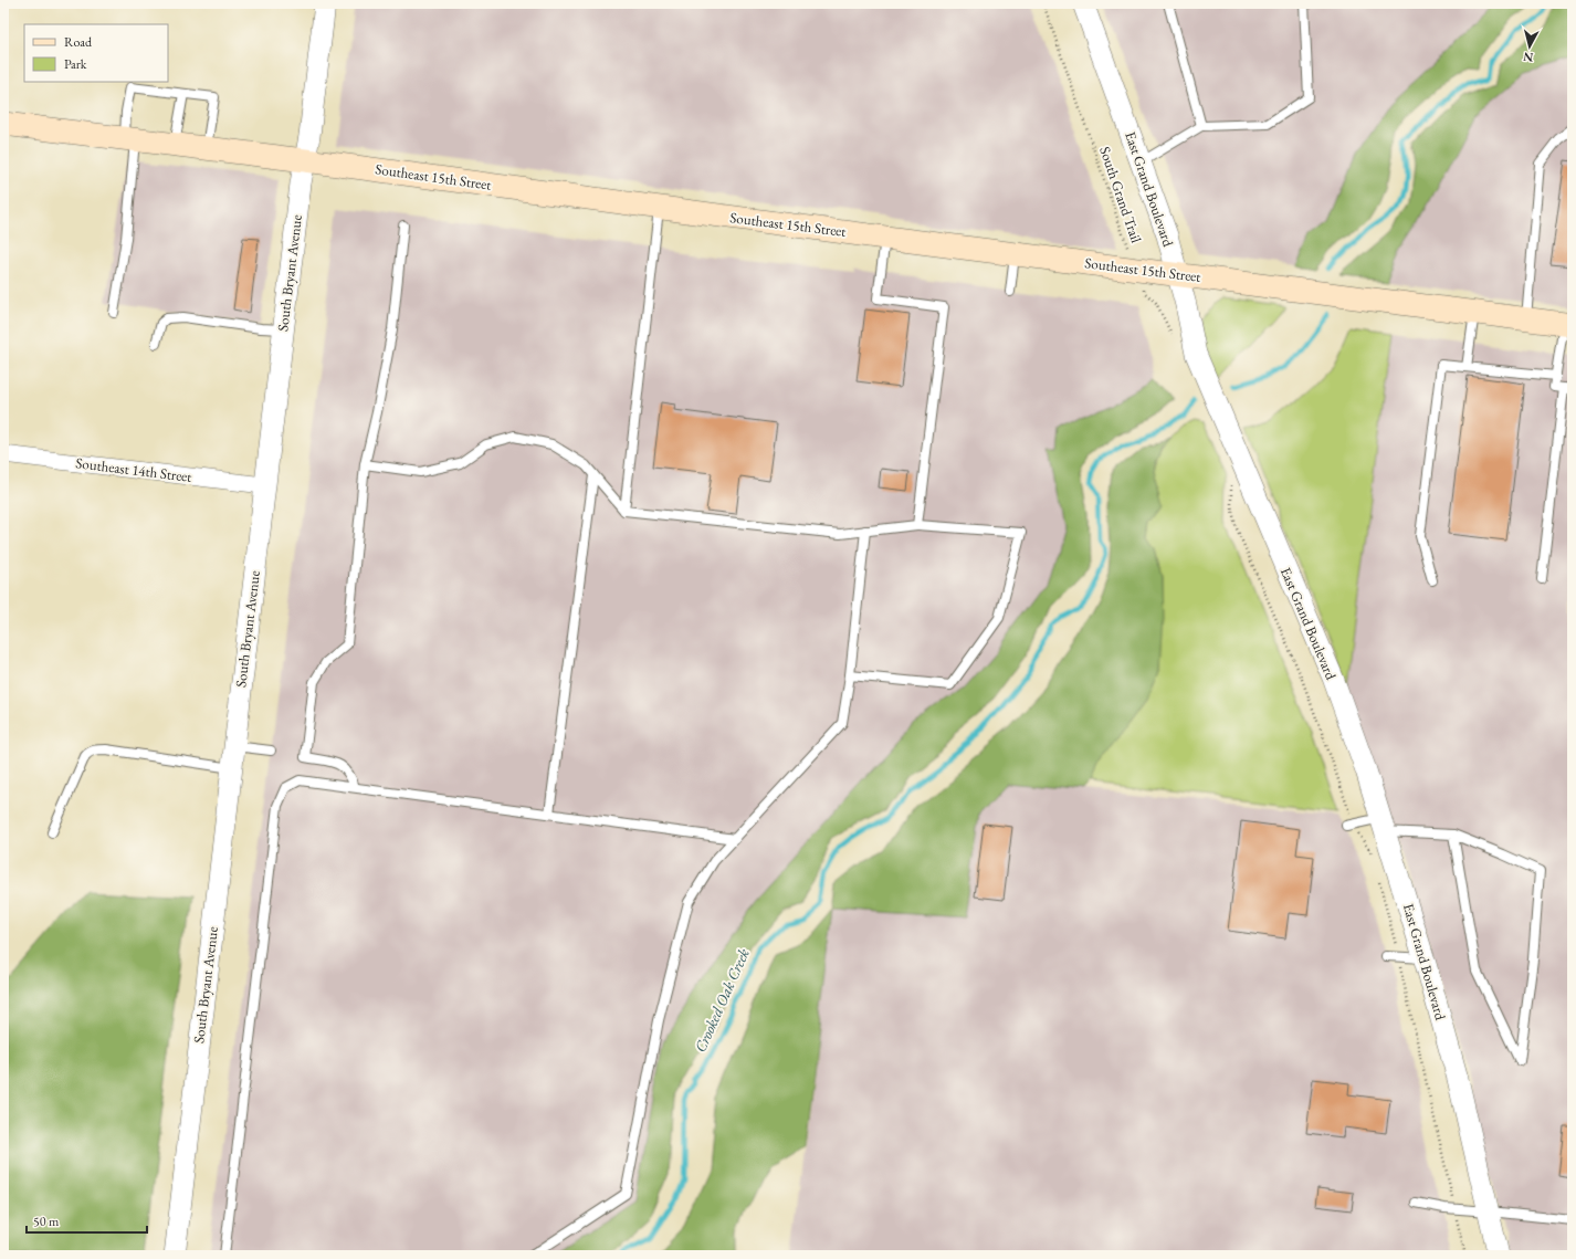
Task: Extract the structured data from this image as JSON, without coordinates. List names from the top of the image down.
{
  "streets": {
    "main road": ["Southeast 15th Street"],
    "street": ["East Grand Boulevard", "South Bryant Avenue", "Southeast 14th Street"],
    "path": ["South Grand Trail"]
  },
  "crossings": [
    ["Southeast 15th Street", "East Grand Boulevard"],
    ["Southeast 15th Street", "South Grand Trail"],
    ["Southeast 15th Street", "South Bryant Avenue"],
    ["South Bryant Avenue", "Southeast 14th Street"]
  ],
  "water": ["Crooked Oak Creek"],
  "legend": ["Road", "Park"],
  "scale_bar": "50 m",
  "north": "bottom"
}
